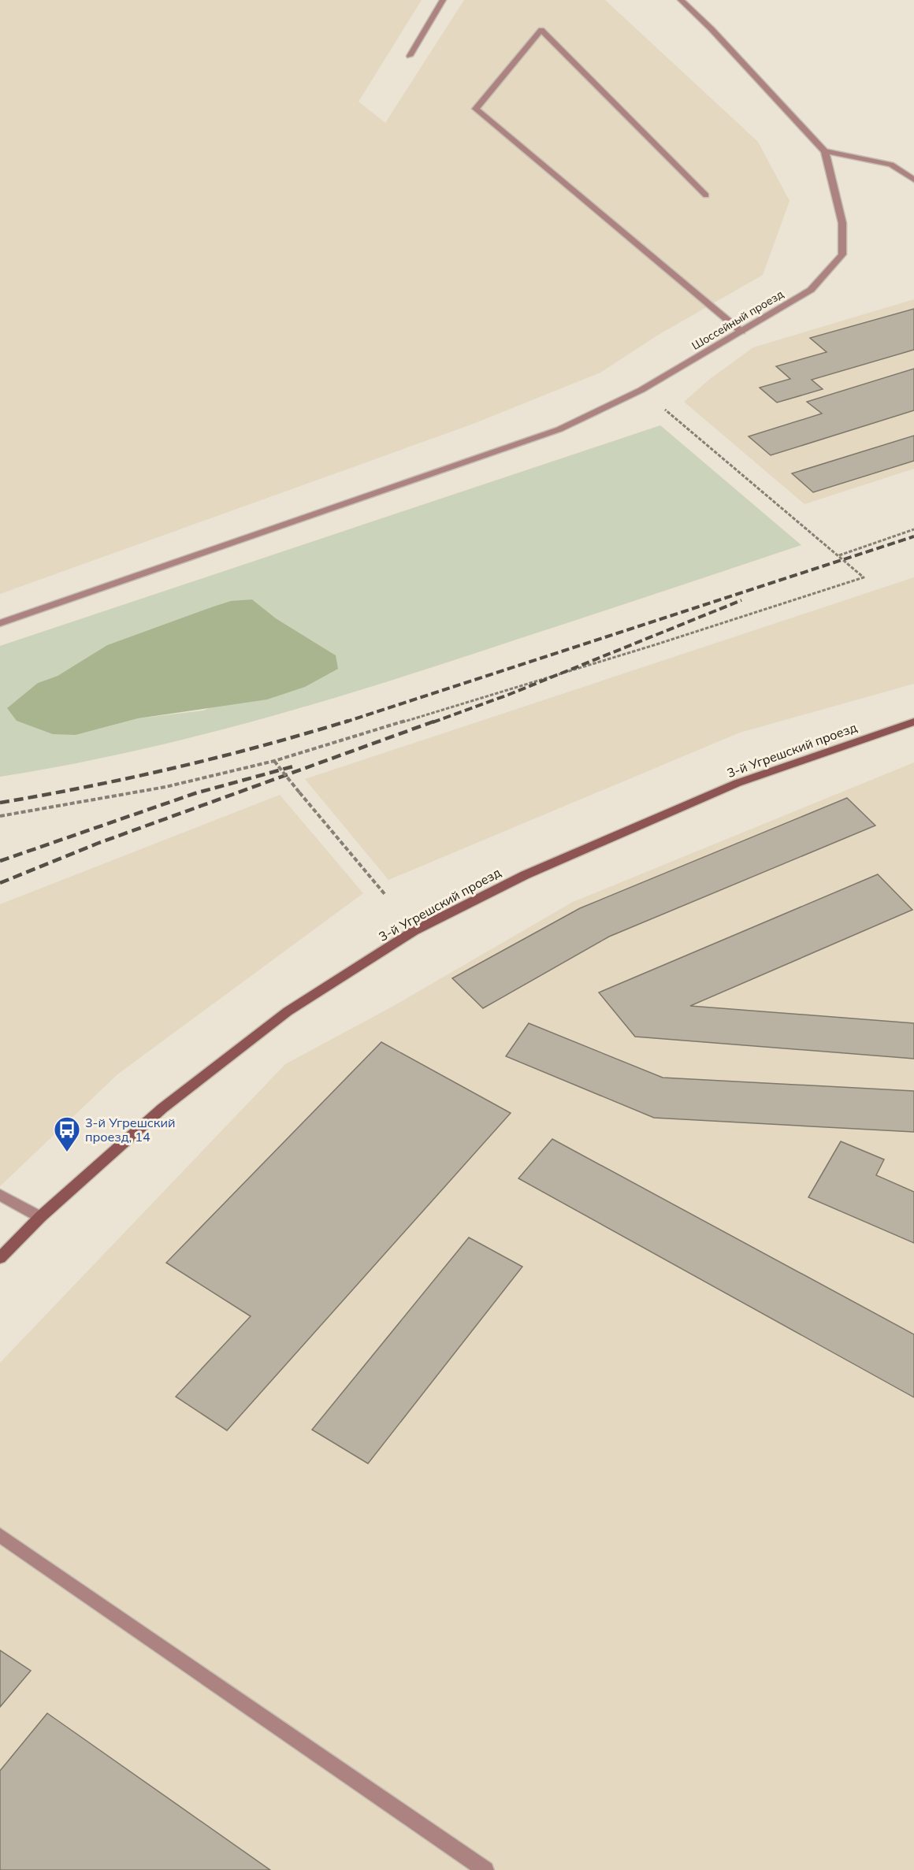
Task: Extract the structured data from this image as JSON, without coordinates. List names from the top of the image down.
{
  "streets": {
    "street": ["Шоссейный проезд", "3-й Угрешский проезд"]
  },
  "places": {
    "bus stop": ["3-й Угрешский проезд, 14"]
  }
}
